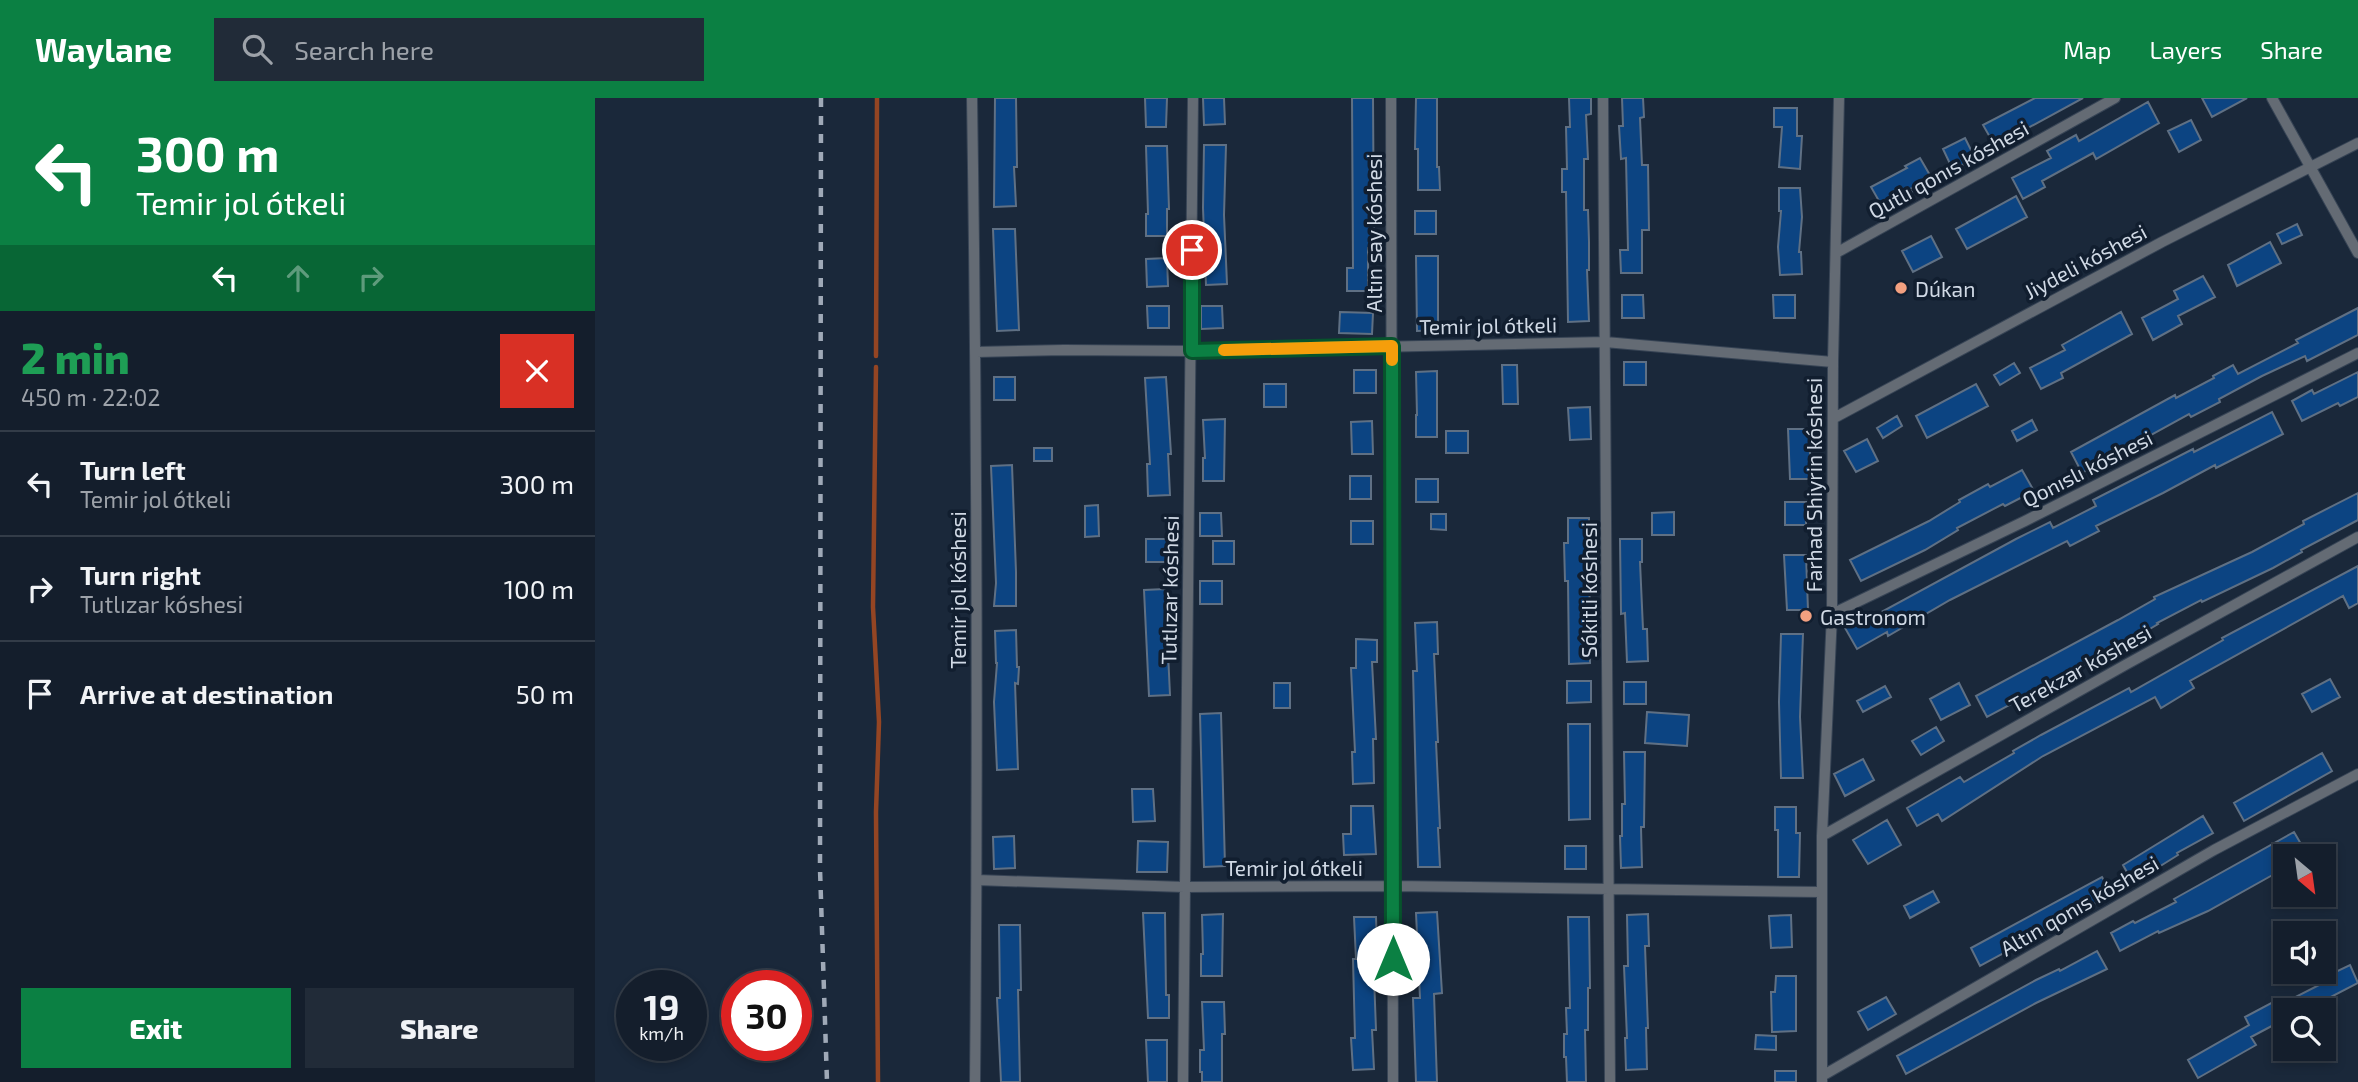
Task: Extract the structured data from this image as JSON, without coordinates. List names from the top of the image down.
{
  "streets": {
    "street": [
      "Qutlı qonıs kóshesi",
      "Altın say kóshesi",
      "Jiydeli kóshesi",
      "Temir jol ótkeli",
      "Qonıslı kóshesi",
      "Farhad Shiyrin kóshesi",
      "Temir jol kóshesi",
      "Tutlızar kóshesi",
      "Sókitli kóshesi",
      "Terekzar kóshesi",
      "Altın qonıs kóshesi"
    ]
  },
  "crossings": [
    ["Qutlı qonıs kóshesi", "Farhad Shiyrin kóshesi"],
    ["Altın say kóshesi", "Temir jol ótkeli"],
    ["Jiydeli kóshesi", "Farhad Shiyrin kóshesi"],
    ["Temir jol ótkeli", "Farhad Shiyrin kóshesi"],
    ["Temir jol ótkeli", "Temir jol kóshesi"],
    ["Temir jol ótkeli", "Tutlızar kóshesi"],
    ["Temir jol ótkeli", "Sókitli kóshesi"],
    ["Qonıslı kóshesi", "Farhad Shiyrin kóshesi"],
    ["Farhad Shiyrin kóshesi", "Terekzar kóshesi"],
    ["Farhad Shiyrin kóshesi", "Altın qonıs kóshesi"]
  ],
  "places": ["Dúkan", "Gastronom"],
  "north": "bottom right",
  "page": {
    "header": "Waylane",
    "search": "Search here",
    "nav": ["Map", "Layers", "Share"],
    "turn": ["300 m", "Temir jol ótkeli"],
    "heading": ["2 min", "450 m · 22:02"],
    "list": [
      {
        "name": "Turn left",
        "note": "Temir jol ótkeli",
        "value": "300 m"
      },
      {
        "name": "Turn right",
        "note": "Tutlızar kóshesi",
        "value": "100 m"
      },
      {
        "name": "Arrive at destination",
        "value": "50 m"
      }
    ],
    "speed": "19 km/h",
    "limit": "30",
    "buttons": ["Exit", "Share"]
  }
}
